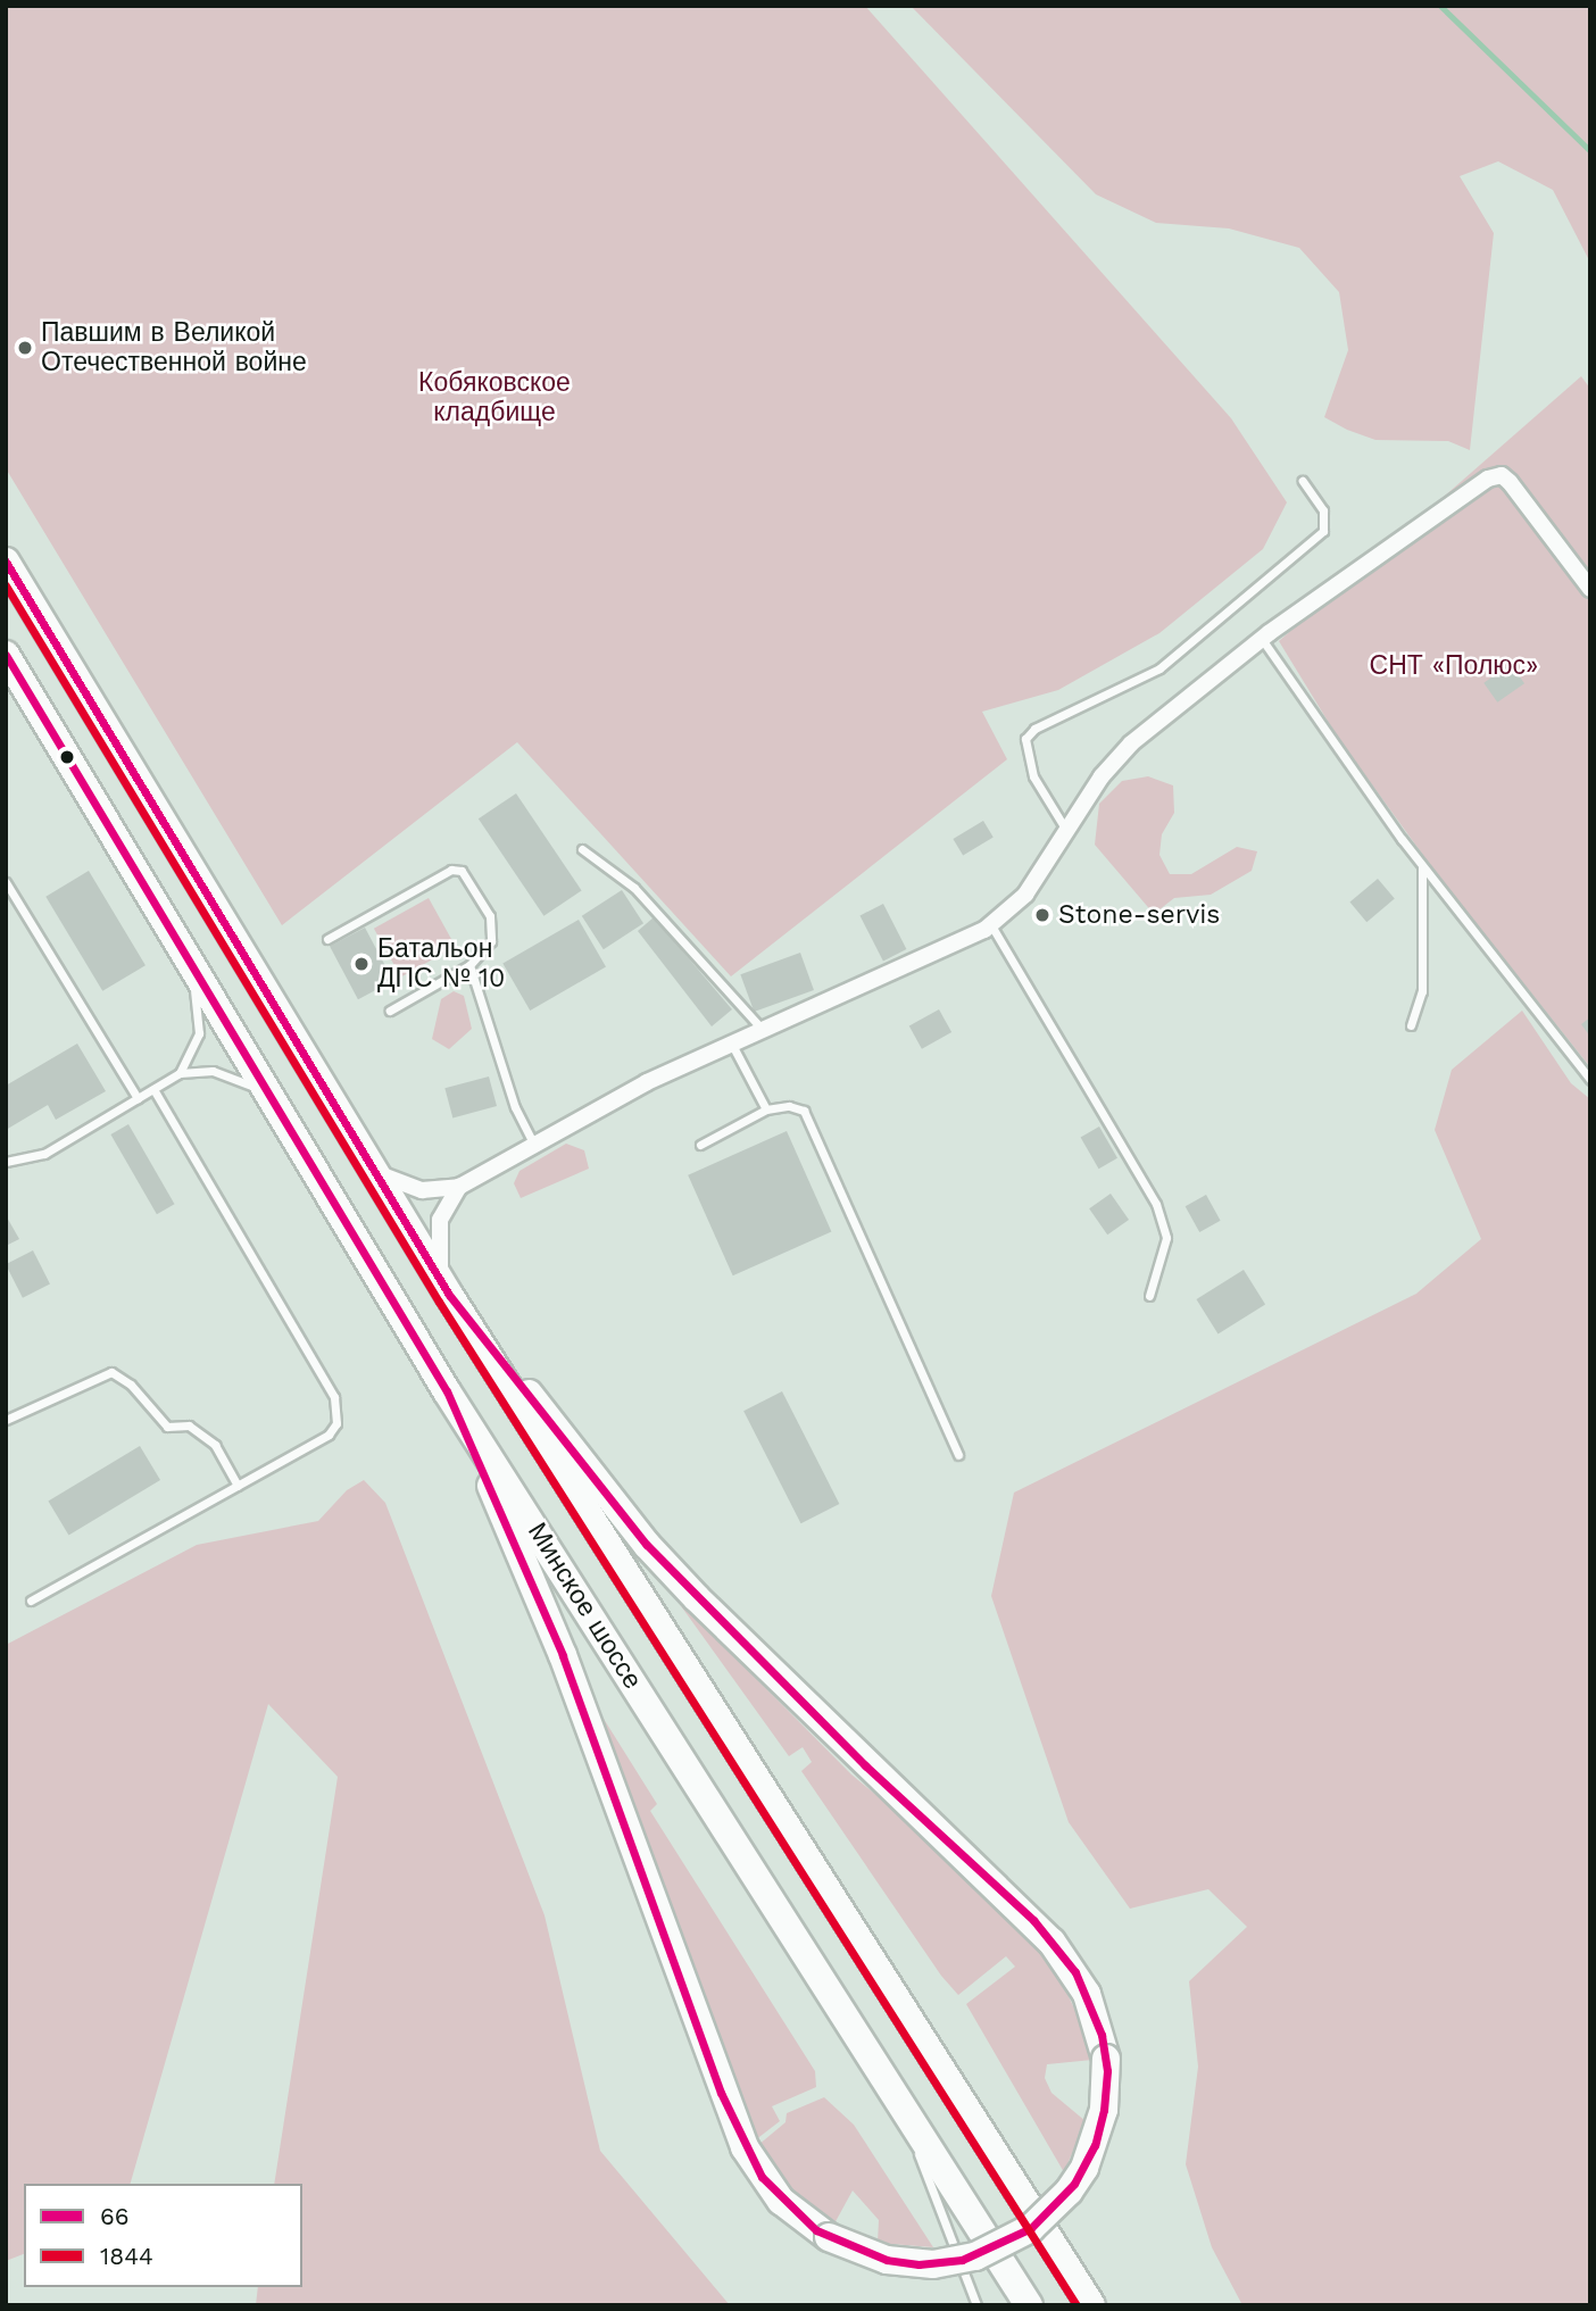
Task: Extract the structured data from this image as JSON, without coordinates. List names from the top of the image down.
{
  "streets": {
    "highway": ["Минское шоссе"]
  },
  "parks": ["Кобяковское кладбище", "СНТ «Полюс»"],
  "places": ["Павшим в Великой Отечественной войне", "Stone-servis", "Батальон ДПС № 10"],
  "lines": ["transit line 66", "transit line 1844"],
  "legend": ["66", "1844"]
}
